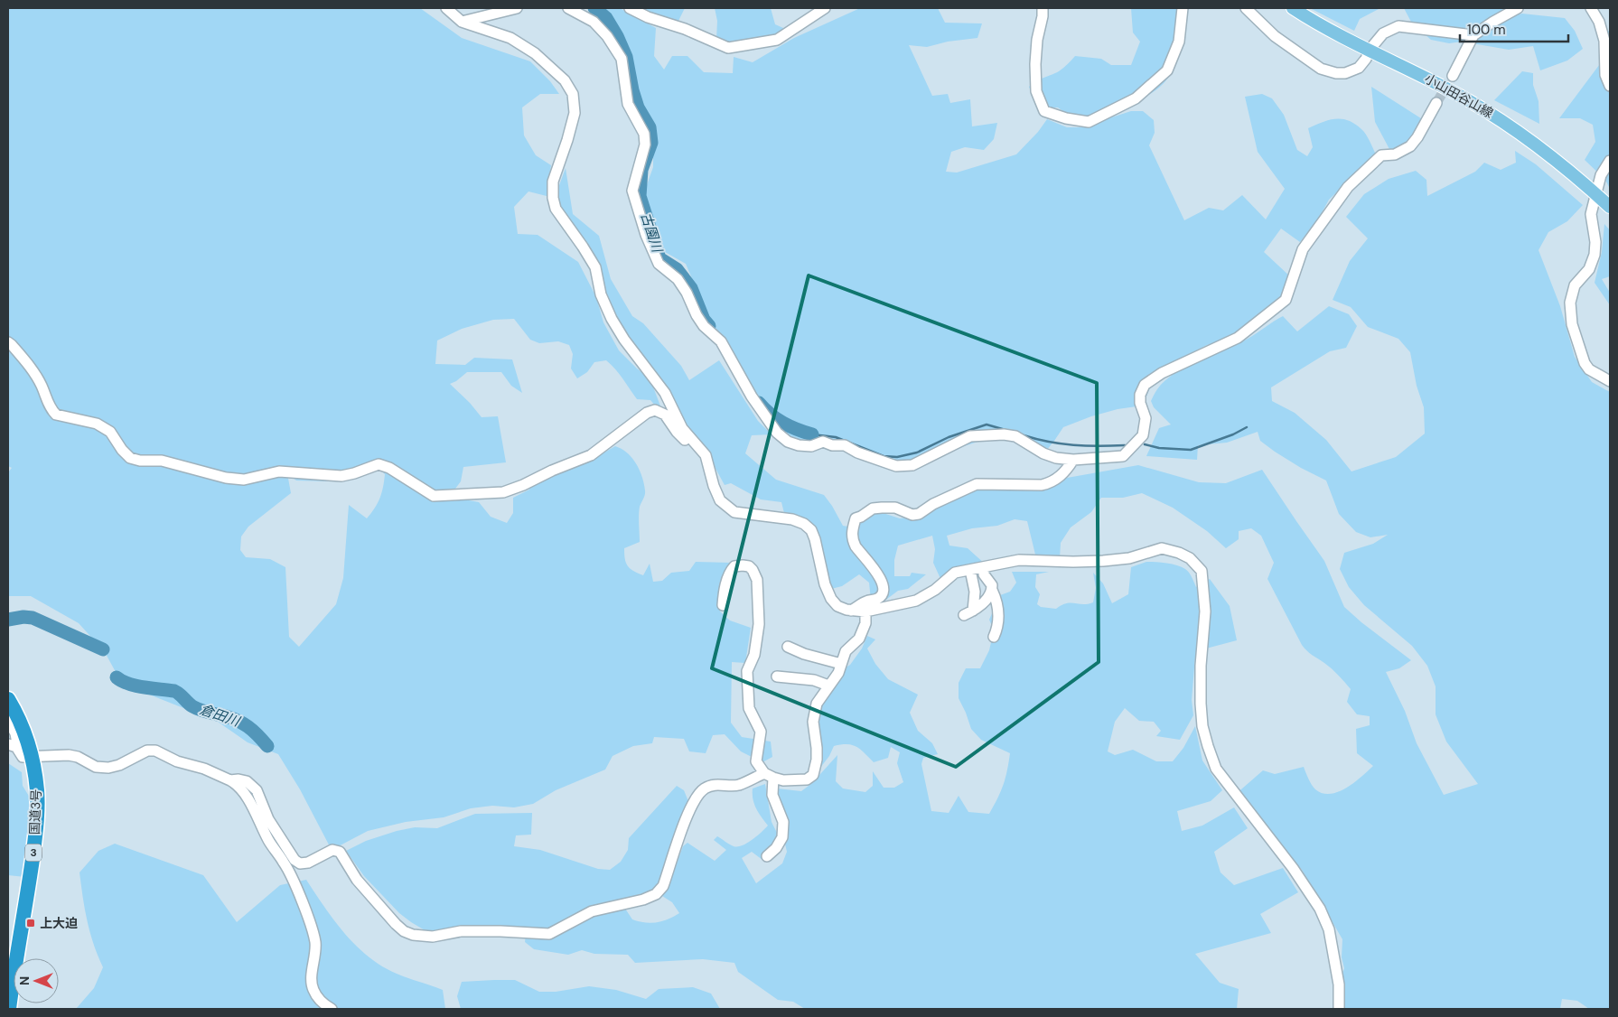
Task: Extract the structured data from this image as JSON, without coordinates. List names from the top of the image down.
{
  "streets": {
    "highway": ["国道3号", "3"],
    "main road": ["小山田谷山線"]
  },
  "water": ["古園川", "倉田川"],
  "places": {
    "transit": ["上大迫"]
  },
  "scale_bar": "100 m",
  "north": "left"
}
